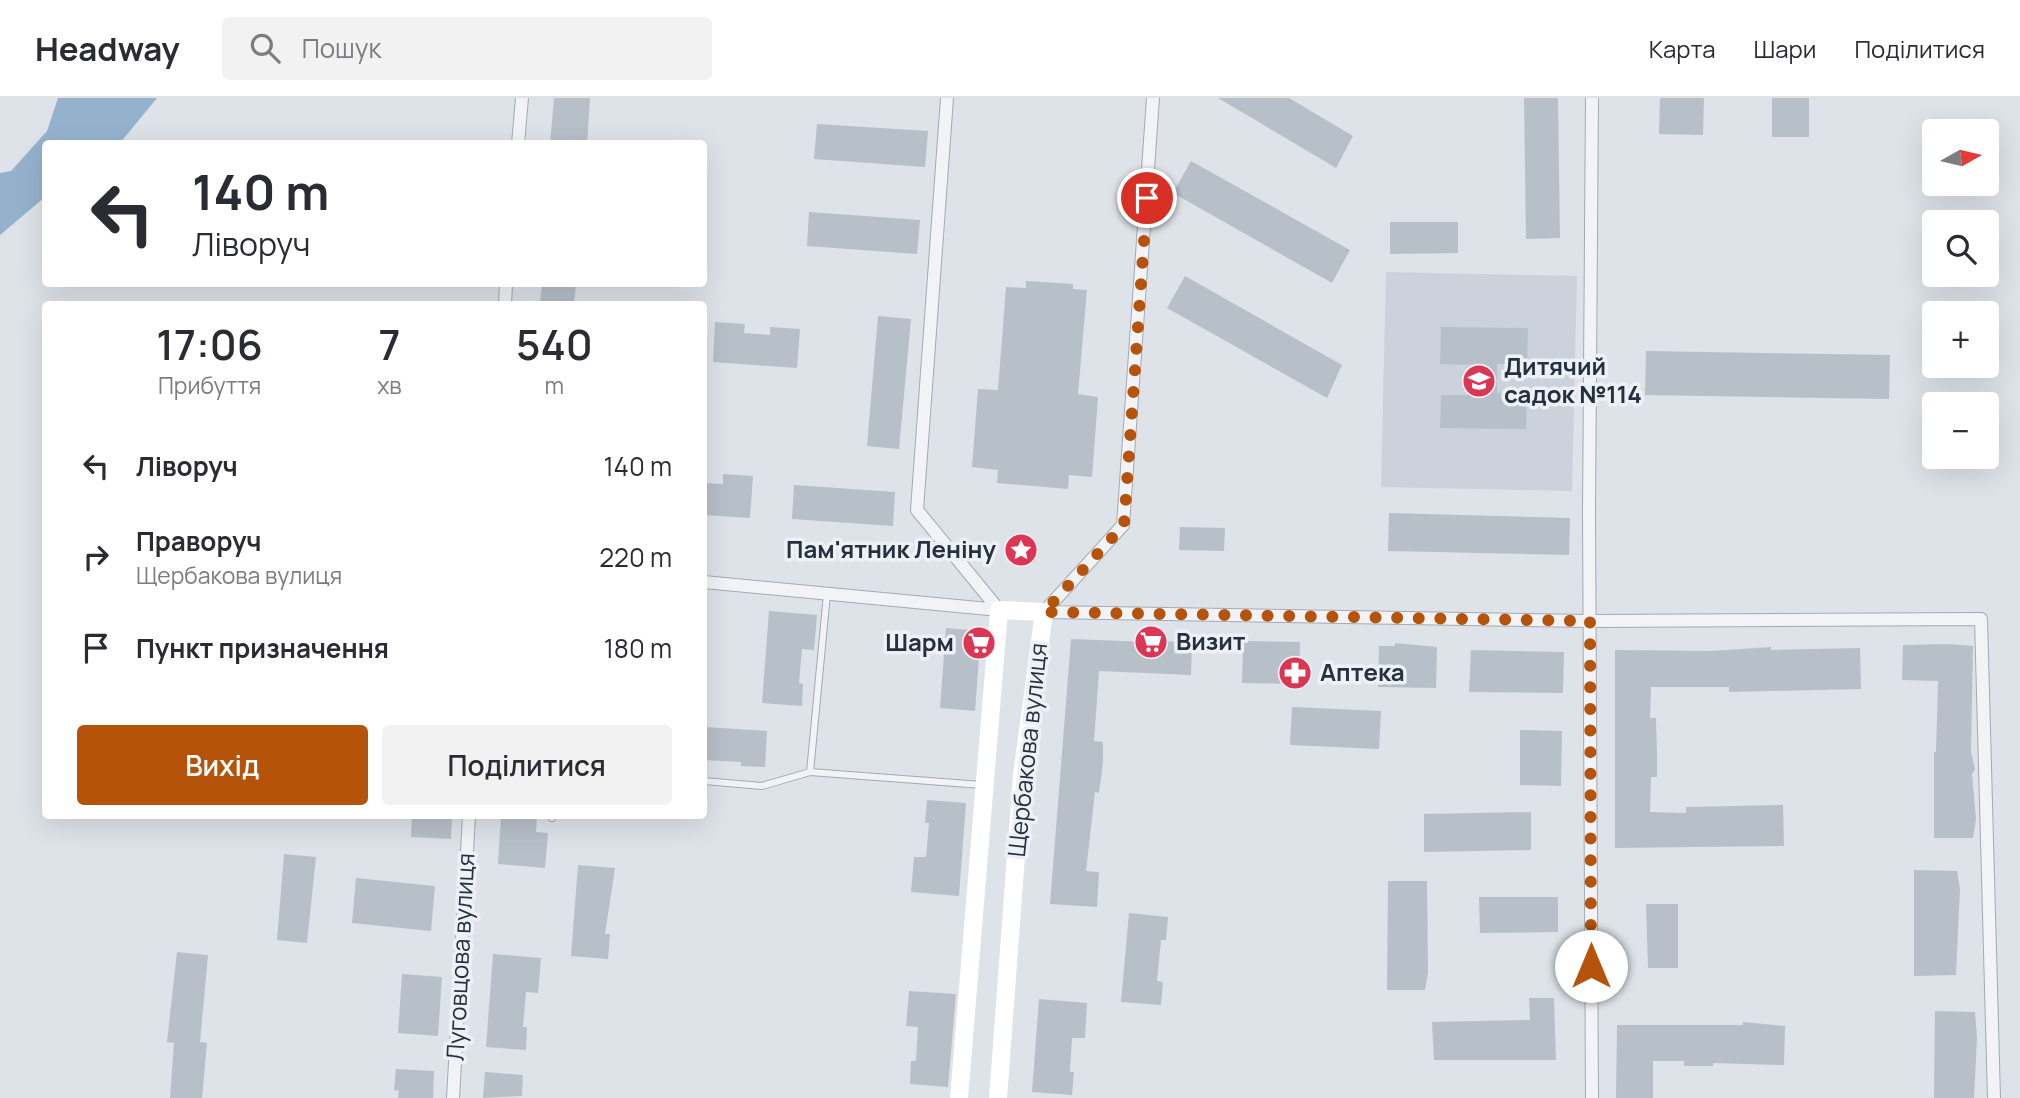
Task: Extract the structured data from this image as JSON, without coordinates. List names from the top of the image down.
{
  "streets": {
    "street": ["Щербакова вулиця", "Луговцова вулиця"]
  },
  "places": {
    "school or university": ["Дитячий садок №114"],
    "place": ["Пам'ятник Леніну"],
    "supermarket": ["Визит", "Шарм"],
    "pharmacy": ["Аптека"]
  },
  "north": "right",
  "page": {
    "header": "Headway",
    "search": "Пошук",
    "nav": ["Карта", "Шари", "Поділитися"],
    "map_buttons": ["+", "−"],
    "turn": ["140 m", "Ліворуч"],
    "eta": [
      "17:06",
      "Прибуття",
      "7",
      "хв",
      "540",
      "m"
    ],
    "list": [
      {
        "name": "Ліворуч",
        "value": "140 m"
      },
      {
        "name": "Праворуч",
        "note": "Щербакова вулиця",
        "value": "220 m"
      },
      {
        "name": "Пункт призначення",
        "value": "180 m"
      }
    ],
    "buttons": ["Вихід", "Поділитися"]
  }
}
